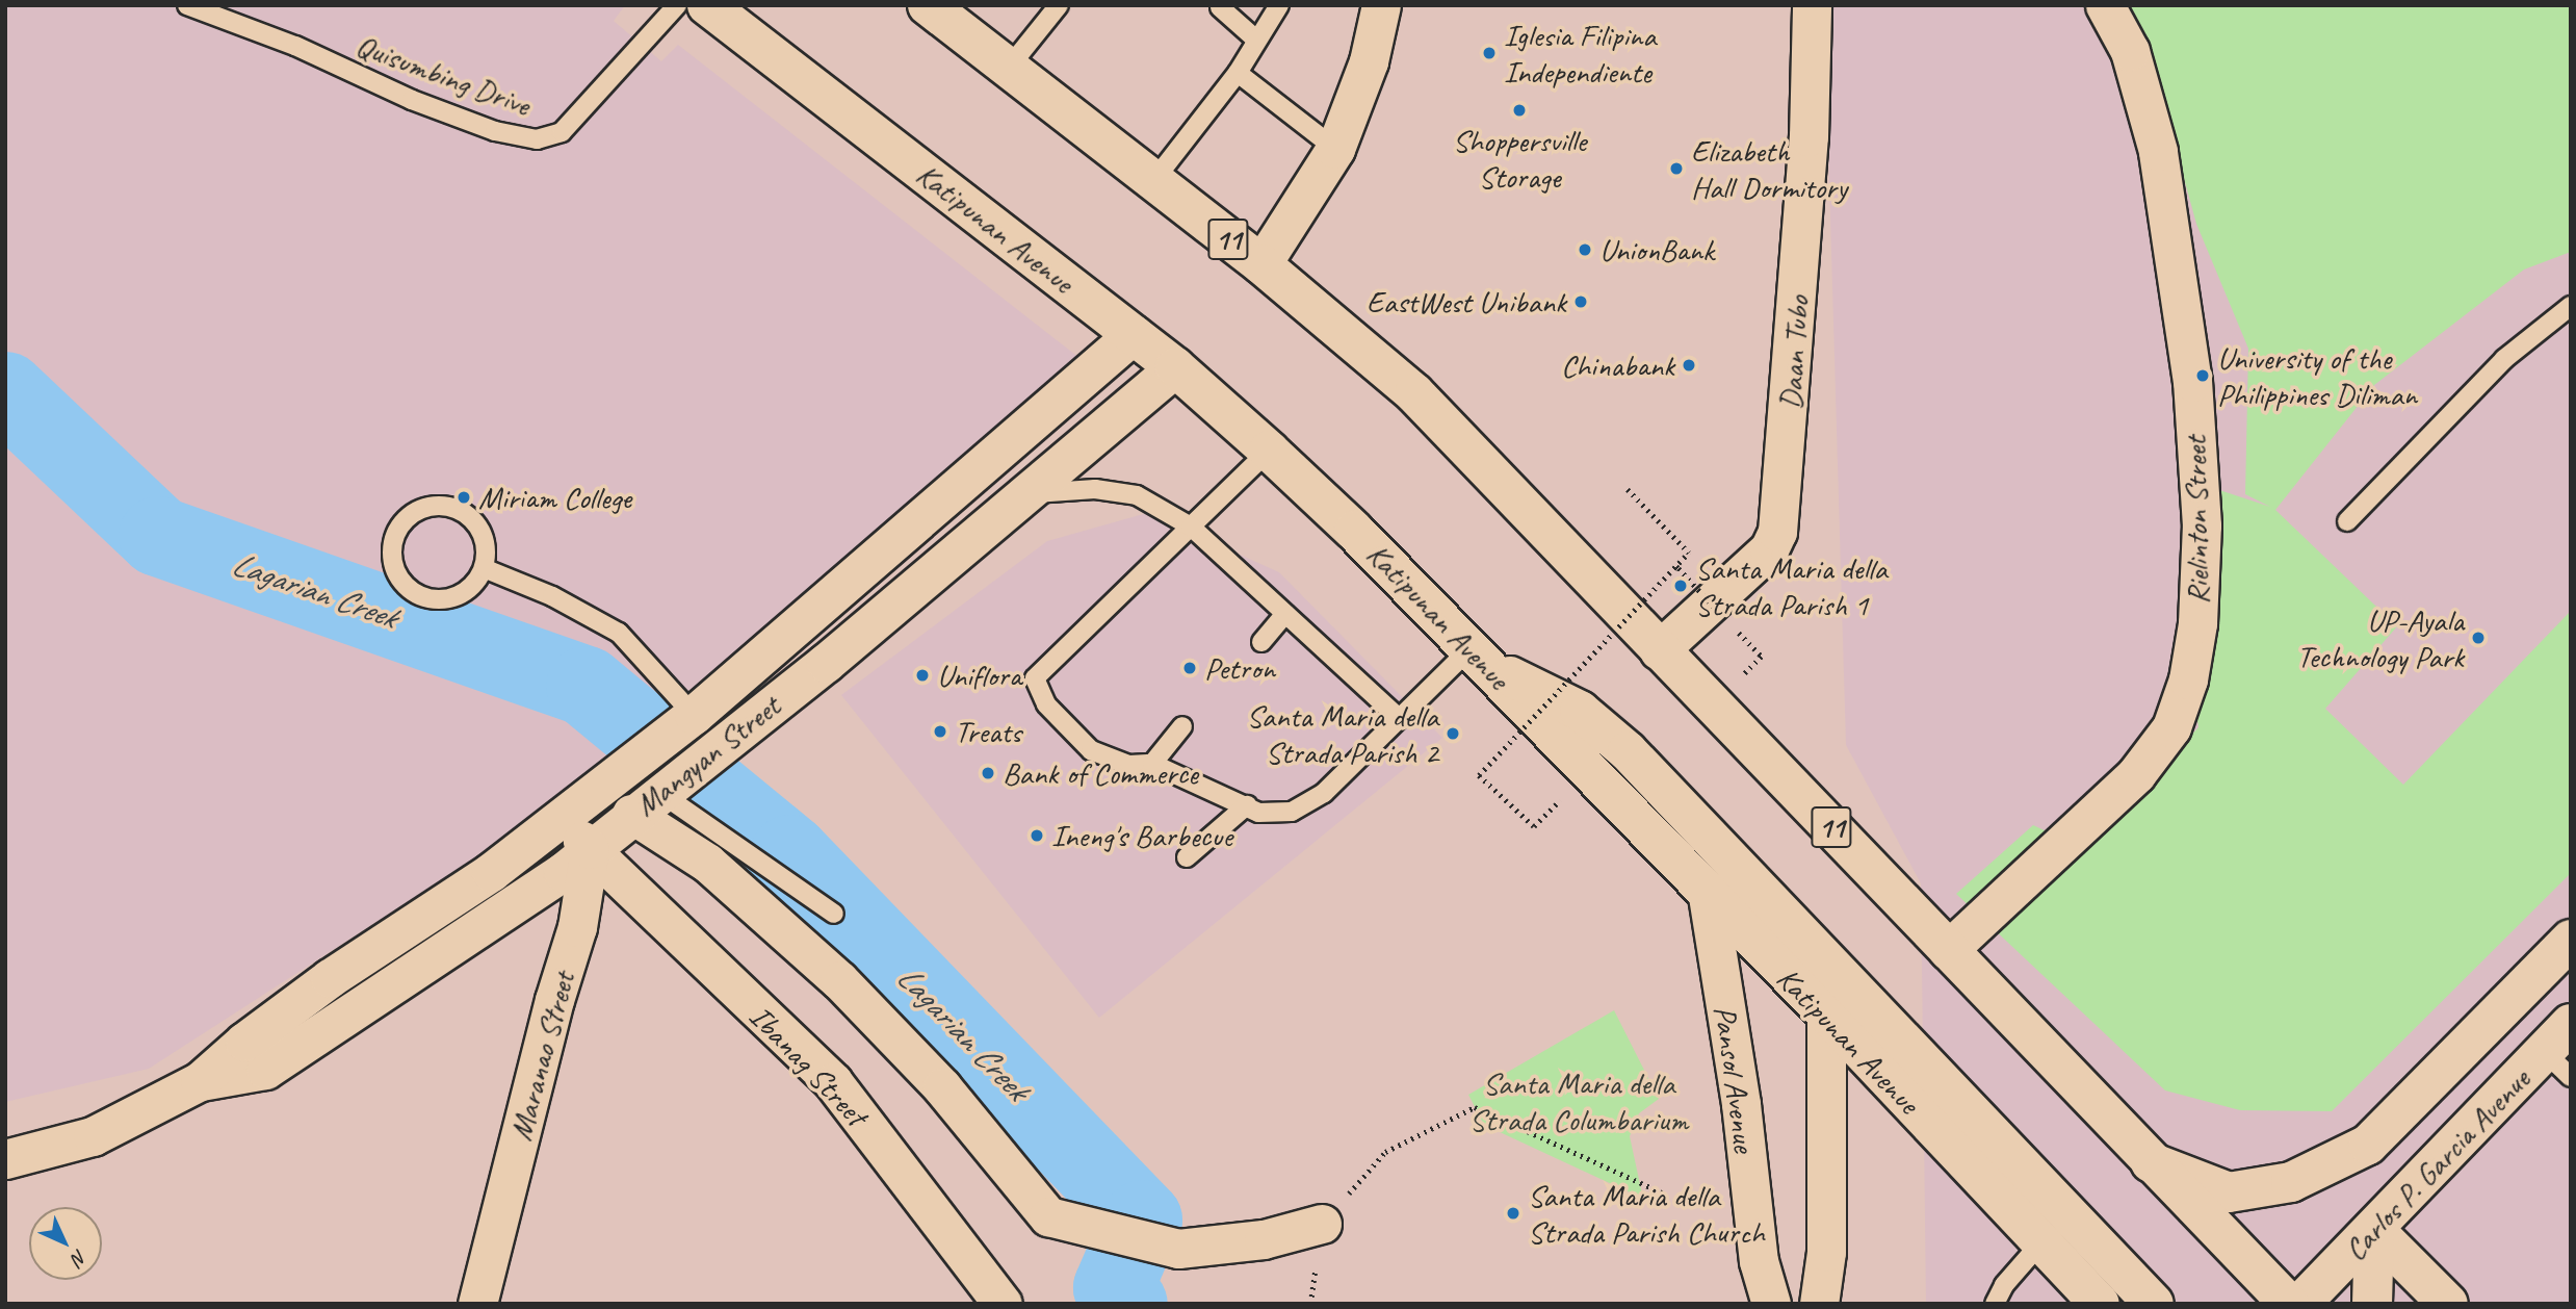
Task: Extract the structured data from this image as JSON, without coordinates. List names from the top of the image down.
{
  "streets": {
    "main road": ["Katipunan Avenue", "11", "Carlos P. Garcia Avenue"],
    "street": [
      "Daan Tubo",
      "Rielinton Street",
      "Mangyan Street",
      "Maranao Street",
      "Ibanag Street",
      "Pansol Avenue"
    ],
    "lane": ["Quisumbing Drive"]
  },
  "crossings": [
    ["Katipunan Avenue", "Mangyan Street"],
    ["Katipunan Avenue", "Pansol Avenue"],
    ["11", "Daan Tubo"],
    ["11", "Rielinton Street"],
    ["11", "Carlos P. Garcia Avenue"],
    ["Mangyan Street", "Maranao Street"],
    ["Mangyan Street", "Ibanag Street"],
    ["Maranao Street", "Ibanag Street"]
  ],
  "water": ["Lagarian Creek"],
  "parks": ["Santa Maria della Strada Columbarium"],
  "places": [
    "Iglesia Filipina Independiente",
    "Shoppersville Storage",
    "Elizabeth Hall Dormitory",
    "UnionBank",
    "EastWest Unibank",
    "Chinabank",
    "University of the Philippines Diliman",
    "Miriam College",
    "Santa Maria della Strada Parish 1",
    "UP-Ayala Technology Park",
    "Petron",
    "Uniflora",
    "Treats",
    "Santa Maria della Strada Parish 2",
    "Bank of Commerce",
    "Ineng's Barbecue",
    "Santa Maria della Strada Parish Church"
  ],
  "north": "bottom right"
}
